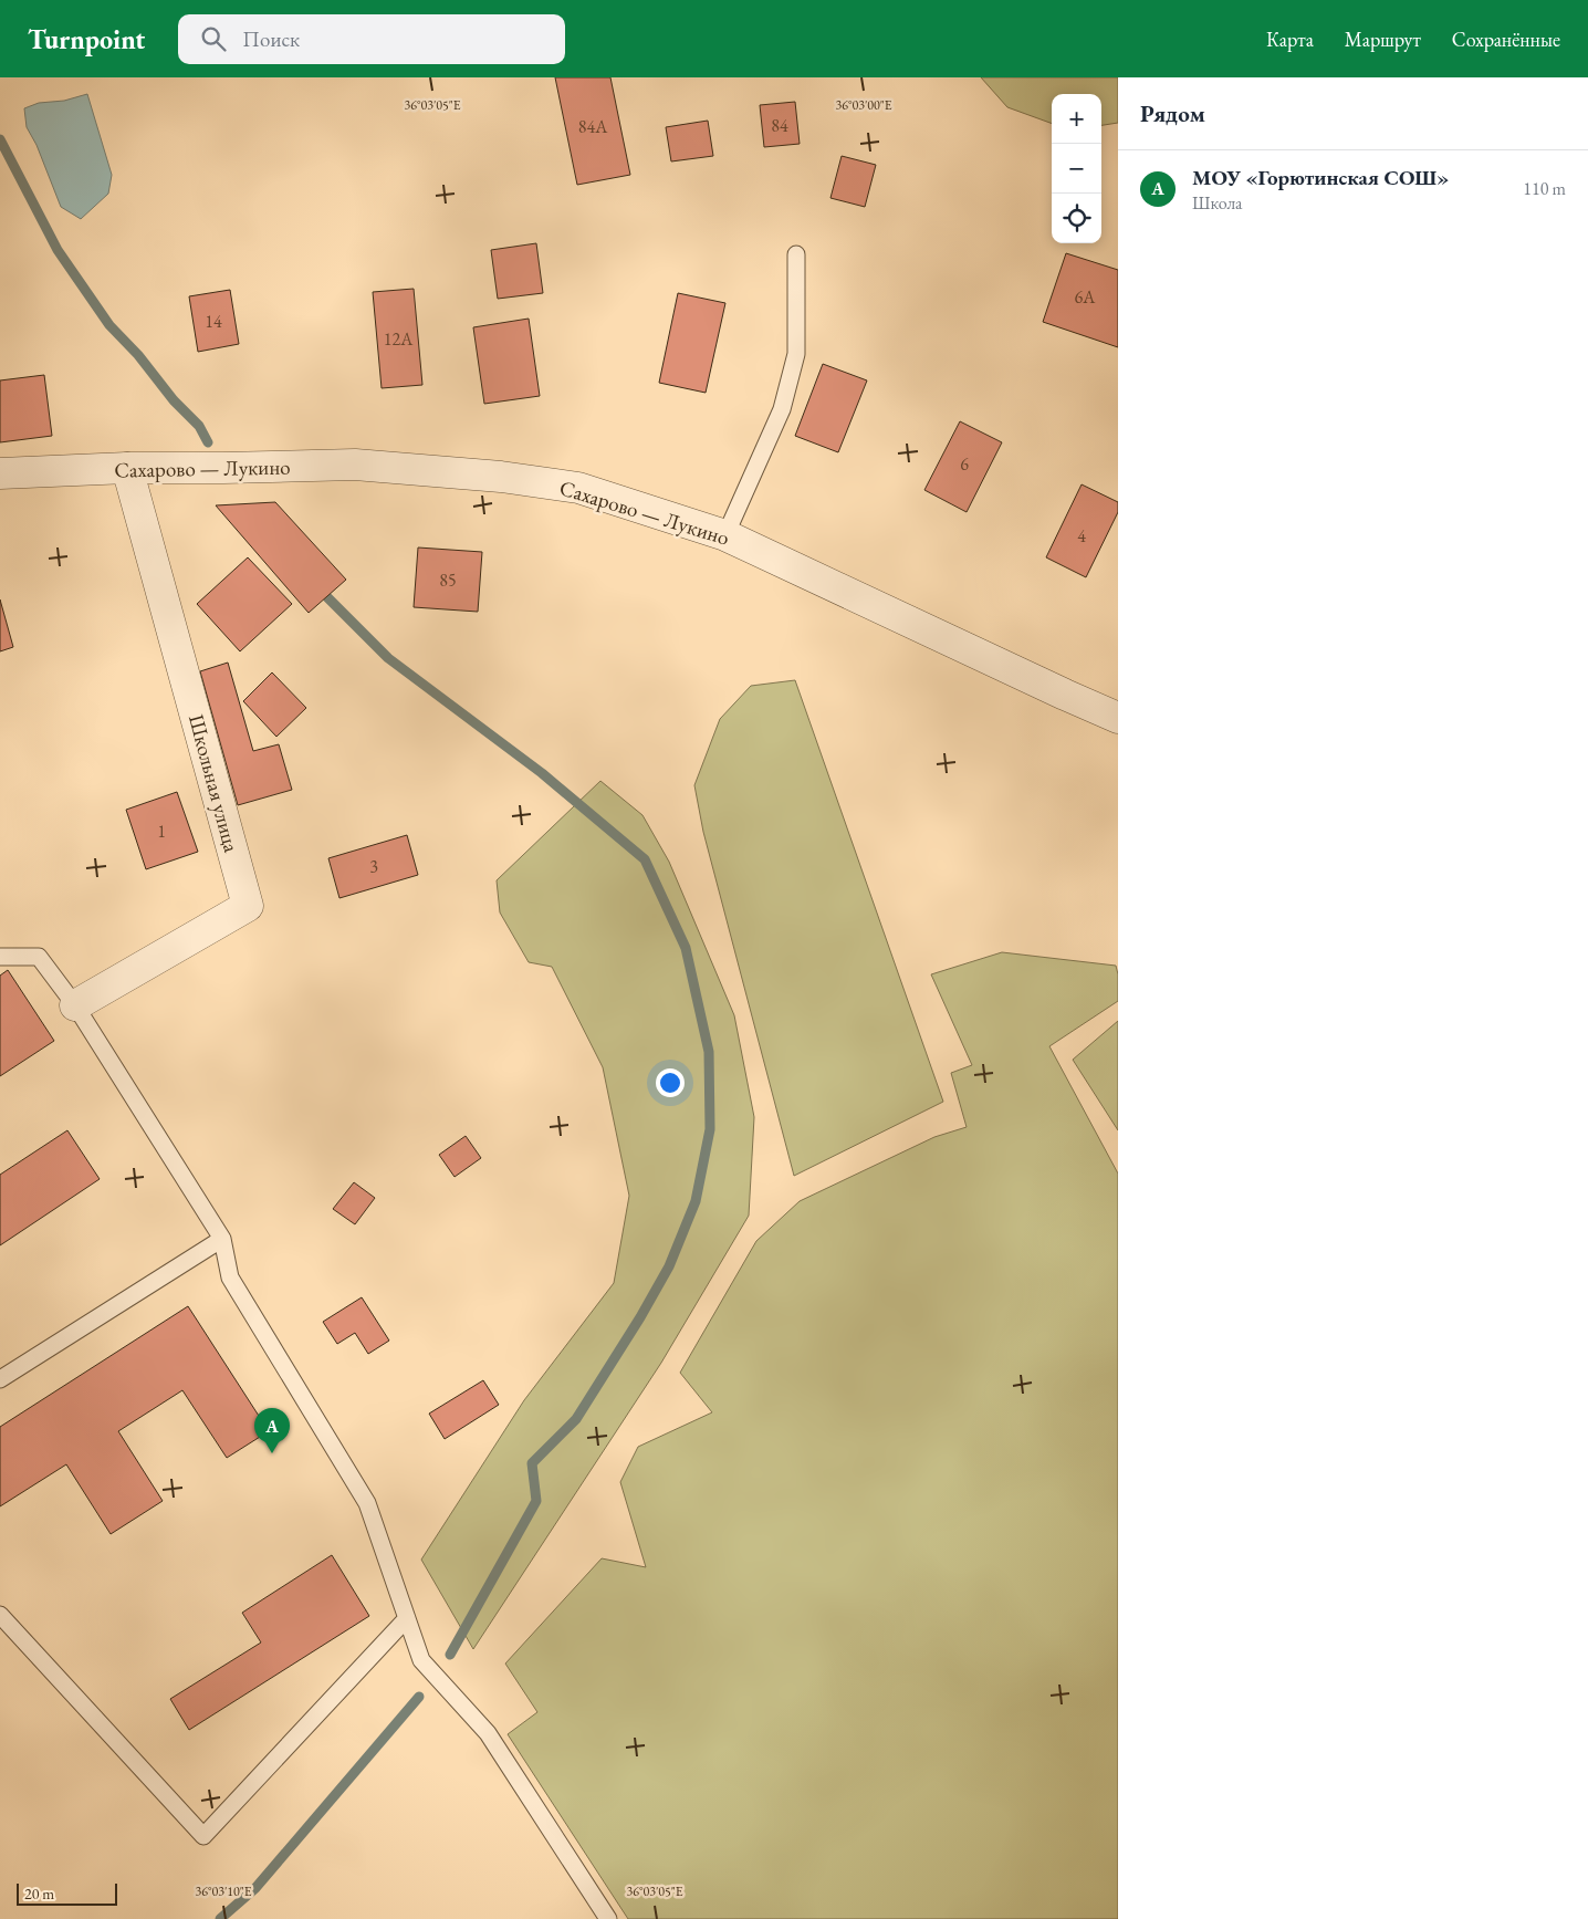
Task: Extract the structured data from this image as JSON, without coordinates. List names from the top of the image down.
{
  "streets": {
    "street": ["Сахарово — Лукино", "Школьная улица"]
  },
  "crossings": [
    ["Сахарово — Лукино", "Школьная улица"]
  ],
  "house_numbers": [
    "84",
    "84А",
    "6А",
    "14",
    "12А",
    "6",
    "4",
    "85",
    "1",
    "3"
  ],
  "scale_bar": "20 m",
  "page": {
    "header": "Turnpoint",
    "search": "Поиск",
    "nav": ["Карта", "Маршрут", "Сохранённые"],
    "heading": "Рядом",
    "map_buttons": ["+", "−"],
    "list": [
      {
        "mark": "A",
        "name": "МОУ «Горютинская СОШ»",
        "note": "Школа",
        "value": "110 m"
      }
    ],
    "pins": "A",
    "scale": "20 m"
  },
  "coordinates": ["36°03'05\"E", "36°03'00\"E", "36°03'10\"E"]
}
